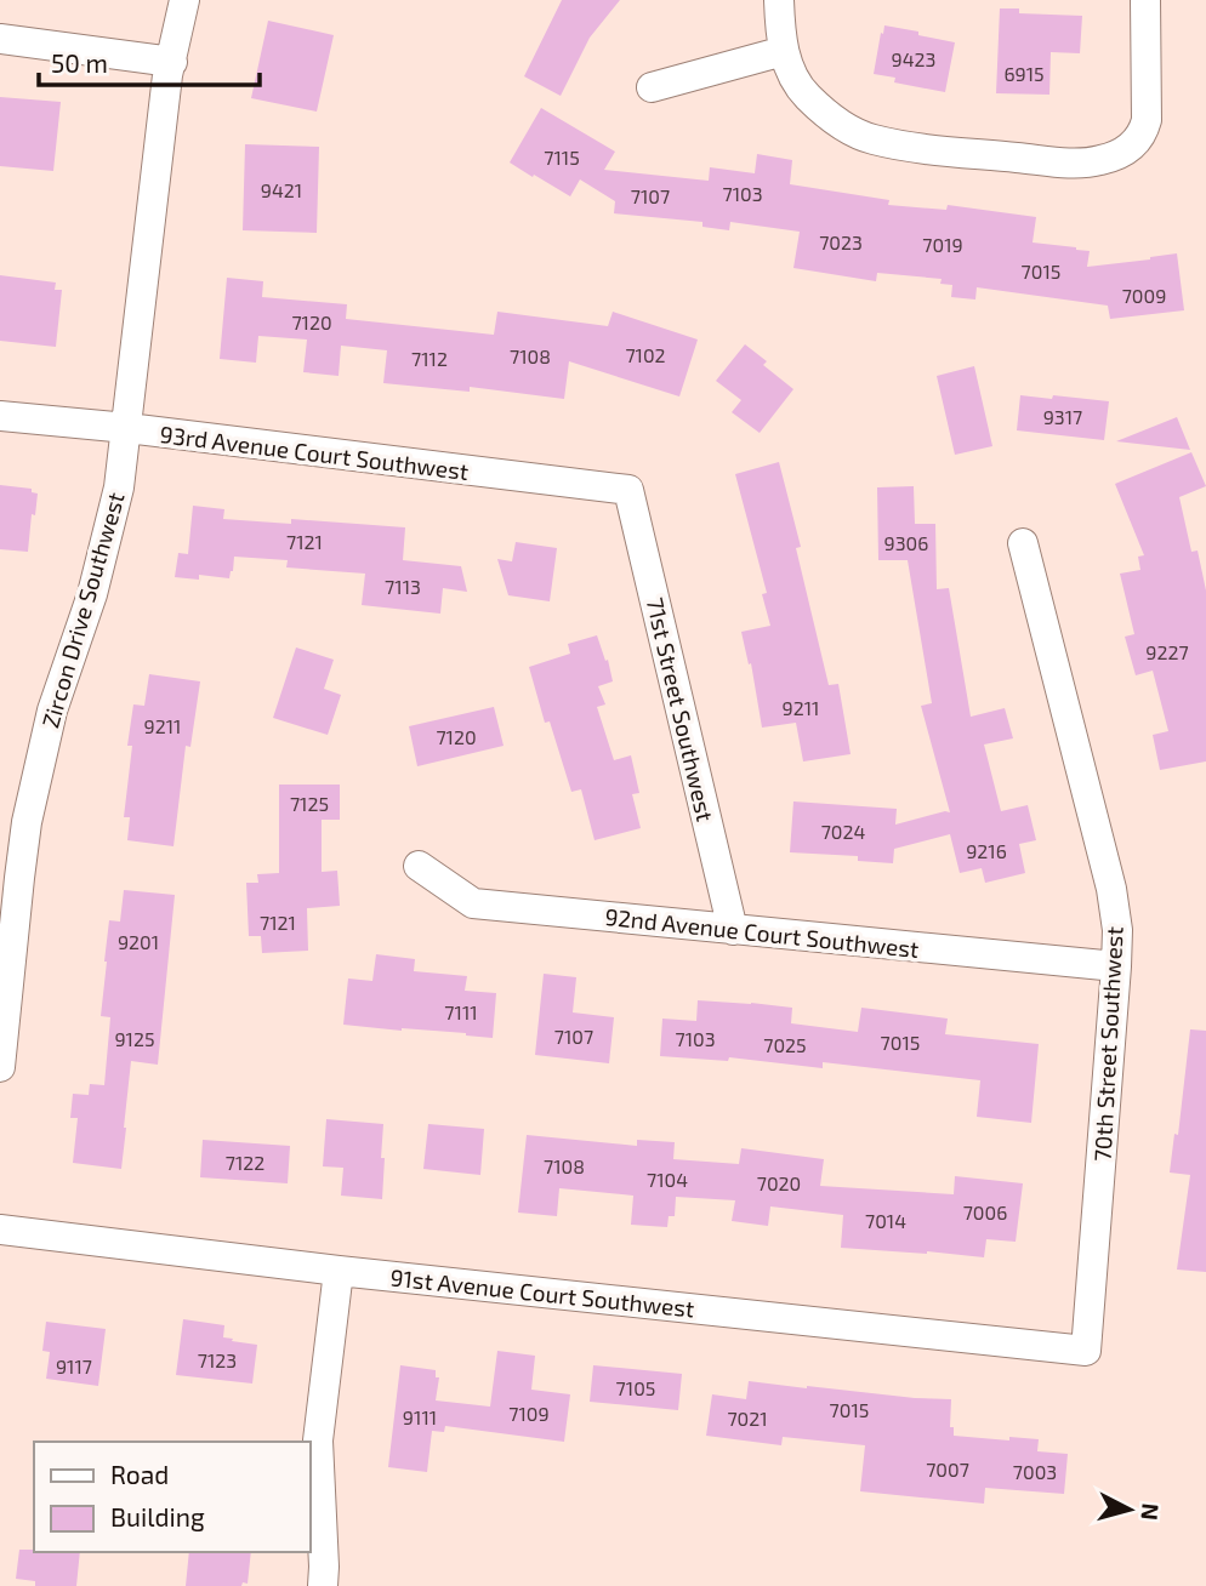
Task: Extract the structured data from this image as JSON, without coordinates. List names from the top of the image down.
{
  "streets": {
    "street": [
      "93rd Avenue Court Southwest",
      "Zircon Drive Southwest",
      "71st Street Southwest",
      "92nd Avenue Court Southwest",
      "70th Street Southwest",
      "91st Avenue Court Southwest"
    ]
  },
  "crossings": [
    ["93rd Avenue Court Southwest", "Zircon Drive Southwest"],
    ["93rd Avenue Court Southwest", "71st Street Southwest"],
    ["71st Street Southwest", "92nd Avenue Court Southwest"],
    ["92nd Avenue Court Southwest", "70th Street Southwest"],
    ["70th Street Southwest", "91st Avenue Court Southwest"]
  ],
  "house_numbers": [
    "9423",
    "6915",
    "7115",
    "9421",
    "7103",
    "7107",
    "7023",
    "7019",
    "7015",
    "7009",
    "7120",
    "7102",
    "7108",
    "7112",
    "9317",
    "7121",
    "9306",
    "7113",
    "9227",
    "9211",
    "9211",
    "7120",
    "7125",
    "7024",
    "9216",
    "7121",
    "9201",
    "7111",
    "7107",
    "9125",
    "7103",
    "7015",
    "7025",
    "7122",
    "7108",
    "7104",
    "7020",
    "7006",
    "7014",
    "7123",
    "9117",
    "7105",
    "7015",
    "7109",
    "9111",
    "7021",
    "7007",
    "7003"
  ],
  "legend": ["Road", "Building"],
  "scale_bar": "50 m",
  "north": "right"
}
